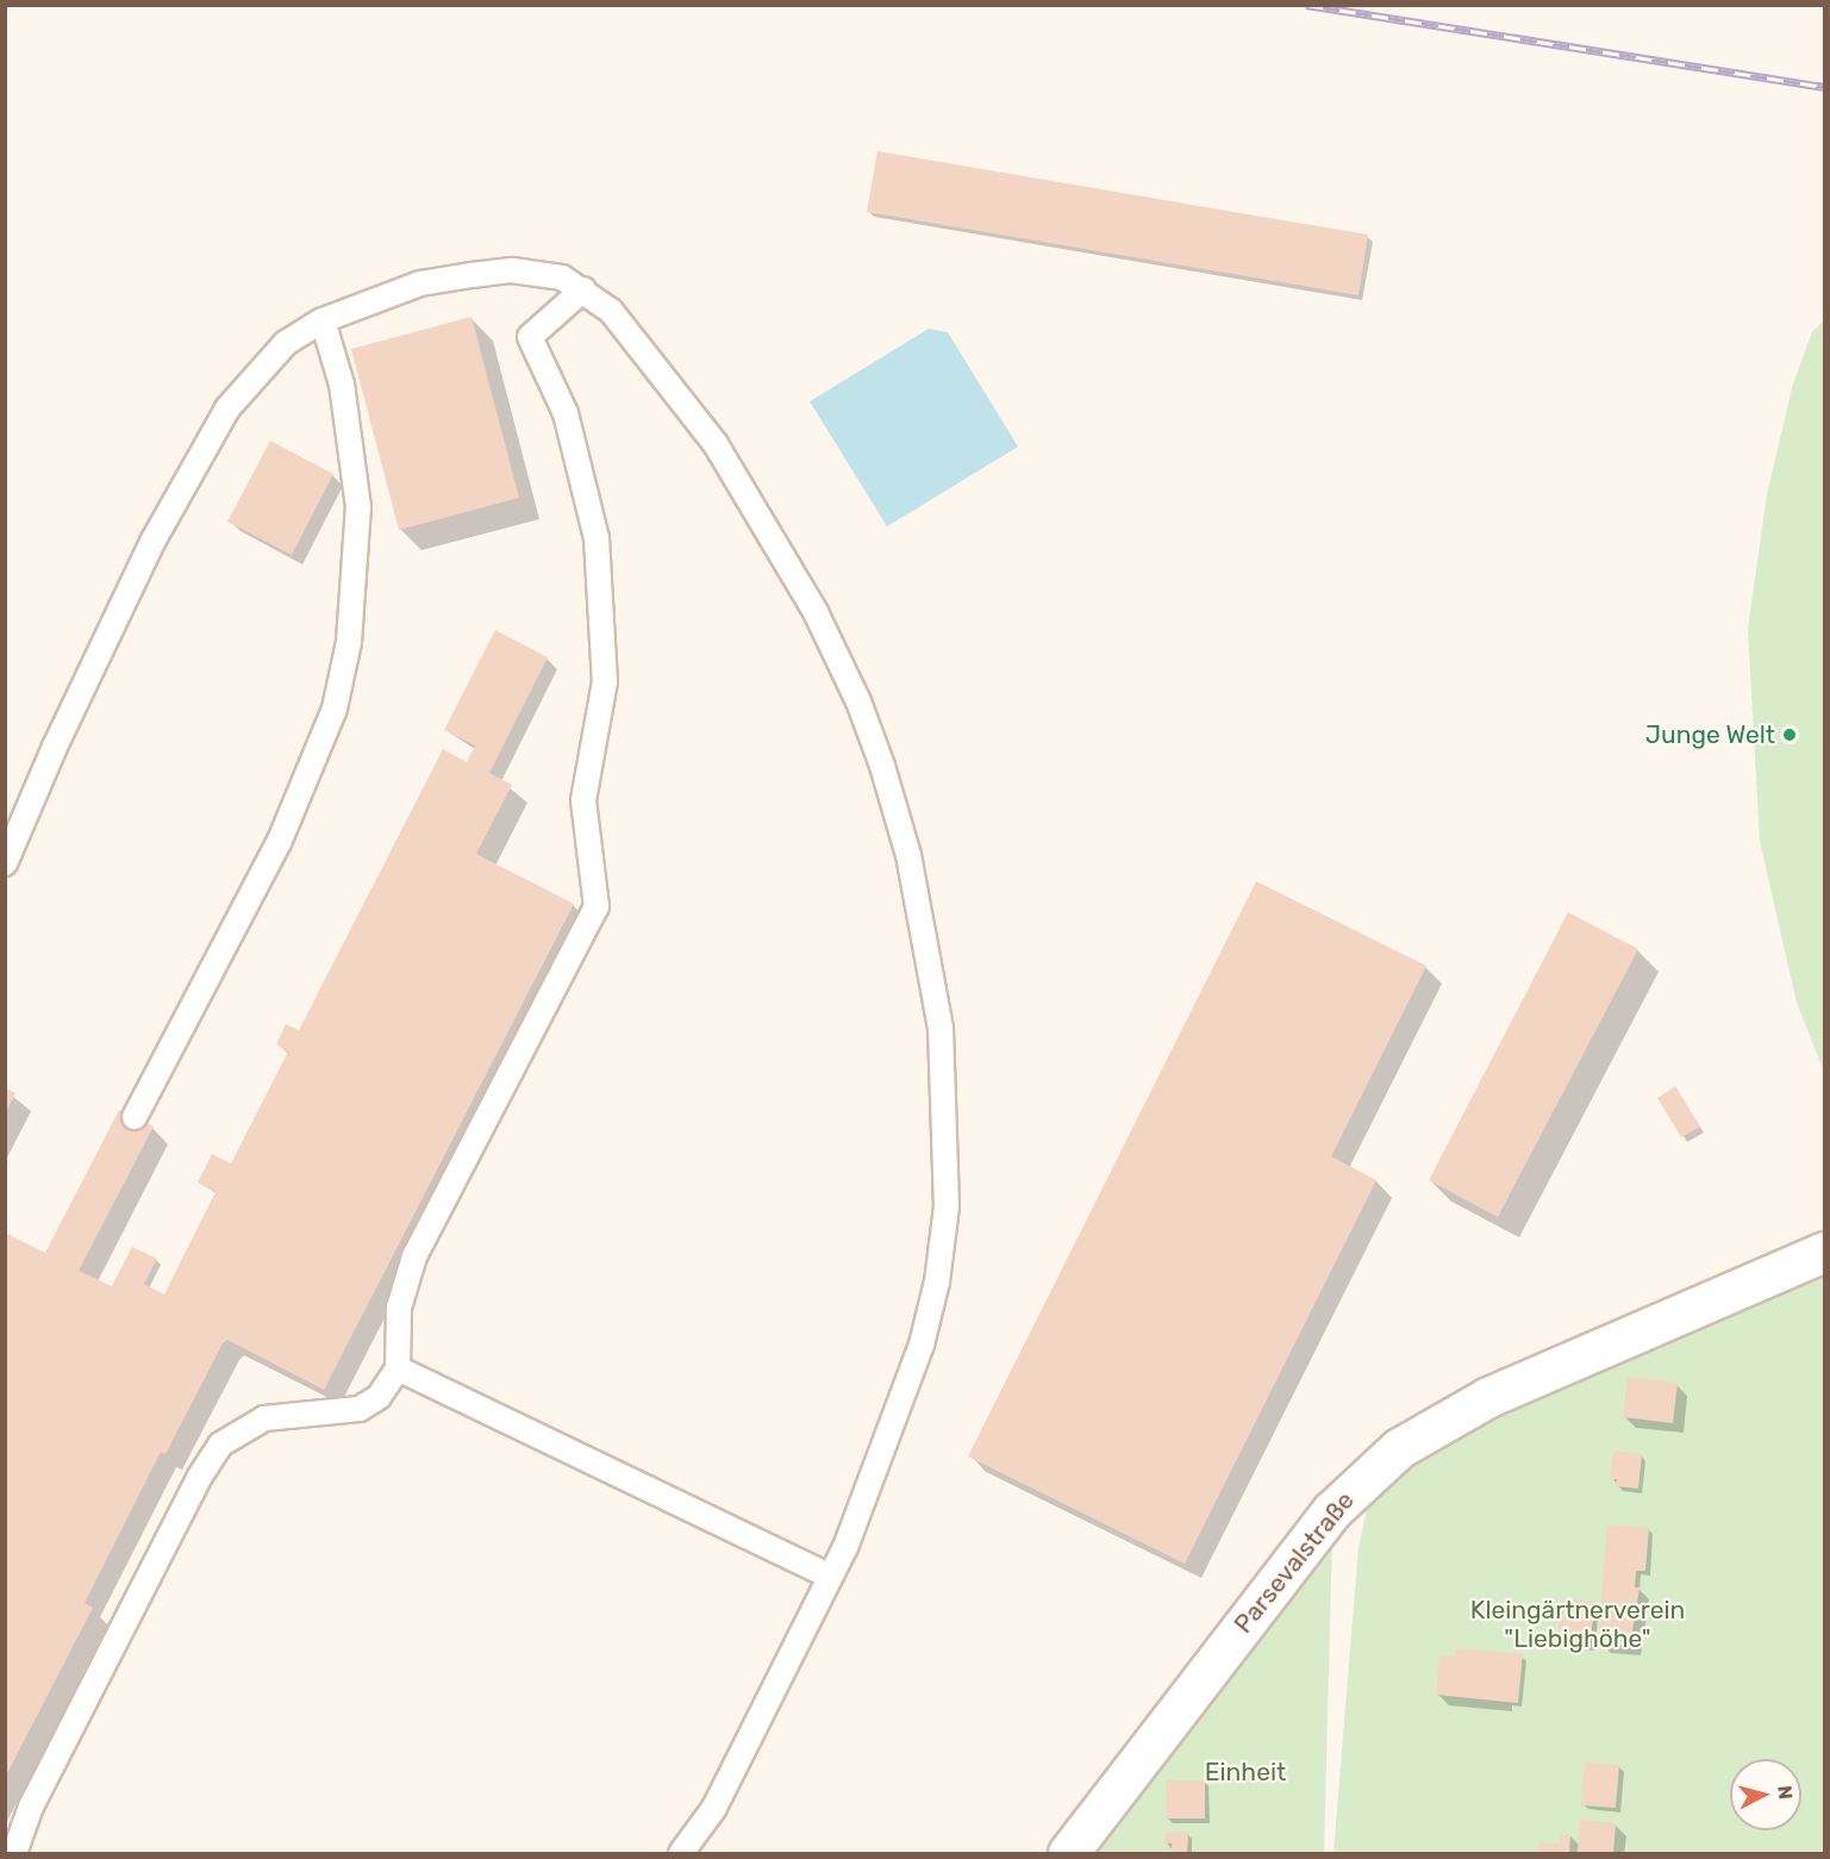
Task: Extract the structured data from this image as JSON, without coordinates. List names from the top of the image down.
{
  "streets": {
    "street": ["Parsevalstraße"]
  },
  "parks": ["Kleingärtnerverein \"Liebighöhe\"", "Einheit"],
  "places": ["Junge Welt"],
  "north": "right"
}
